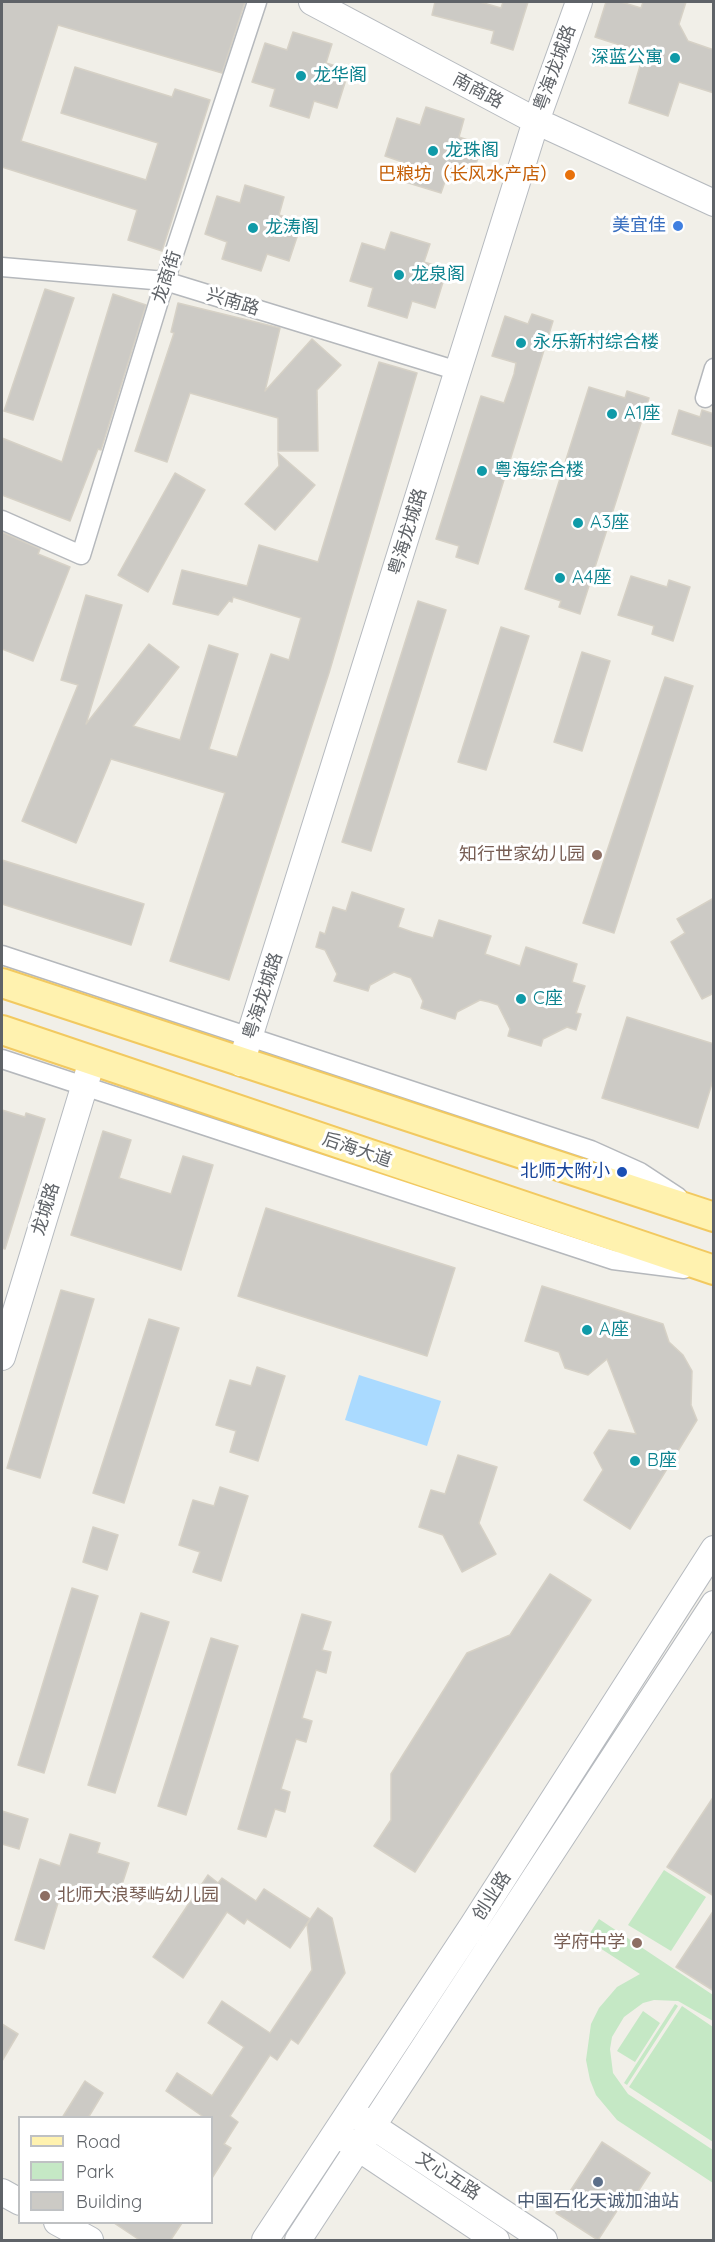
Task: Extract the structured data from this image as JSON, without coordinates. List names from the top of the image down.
{
  "streets": {
    "main road": ["后海大道"],
    "street": [
      "粤海龙城路",
      "南商路",
      "龙商街",
      "兴南路",
      "龙城路",
      "创业路",
      "文心五路"
    ]
  },
  "crossings": [
    ["粤海龙城路", "南商路"],
    ["粤海龙城路", "兴南路"],
    ["龙商街", "兴南路"],
    ["后海大道", "龙城路"],
    ["创业路", "文心五路"]
  ],
  "places": [
    "深蓝公寓",
    "龙华阁",
    "龙珠阁",
    "巴粮坊（长风水产店）",
    "美宜佳",
    "龙涛阁",
    "龙泉阁",
    "永乐新村综合楼",
    "A1座",
    "粤海综合楼",
    "A3座",
    "A4座",
    "知行世家幼儿园",
    "C座",
    "北师大附小",
    "A座",
    "B座",
    "北师大浪琴屿幼儿园",
    "学府中学",
    "中国石化天诚加油站"
  ],
  "legend": ["Road", "Park", "Building"]
}
